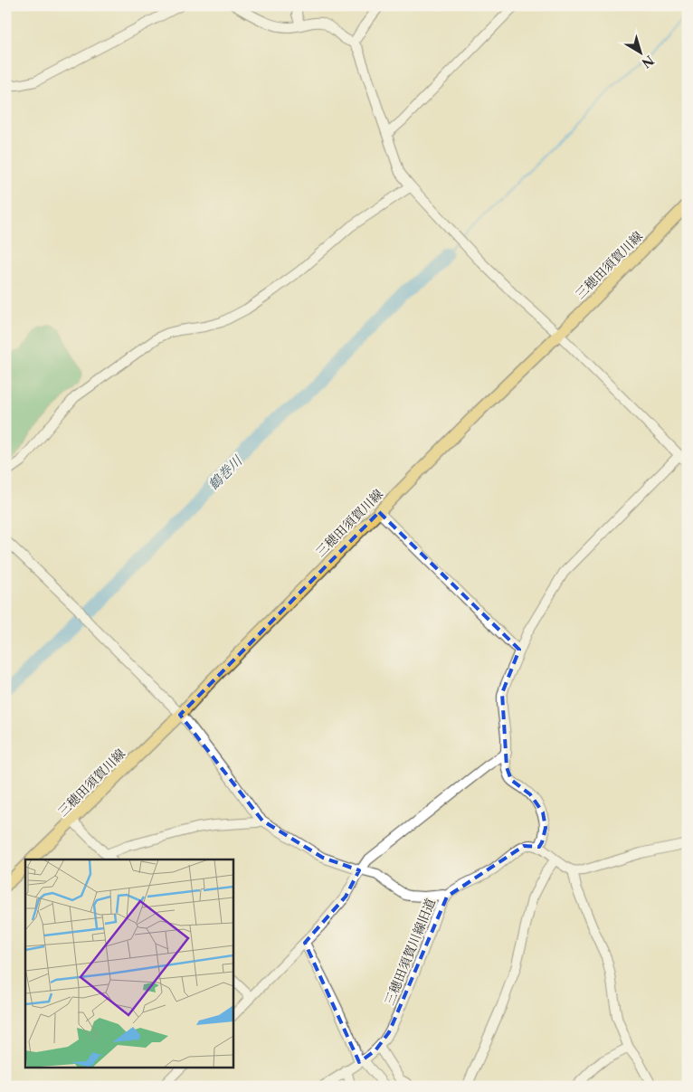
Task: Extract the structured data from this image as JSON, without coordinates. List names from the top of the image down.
{
  "streets": {
    "main road": ["三穂田須賀川線"],
    "street": ["三穂田須賀川線旧道"]
  },
  "water": ["鶴巻川"],
  "north": "bottom right"
}
